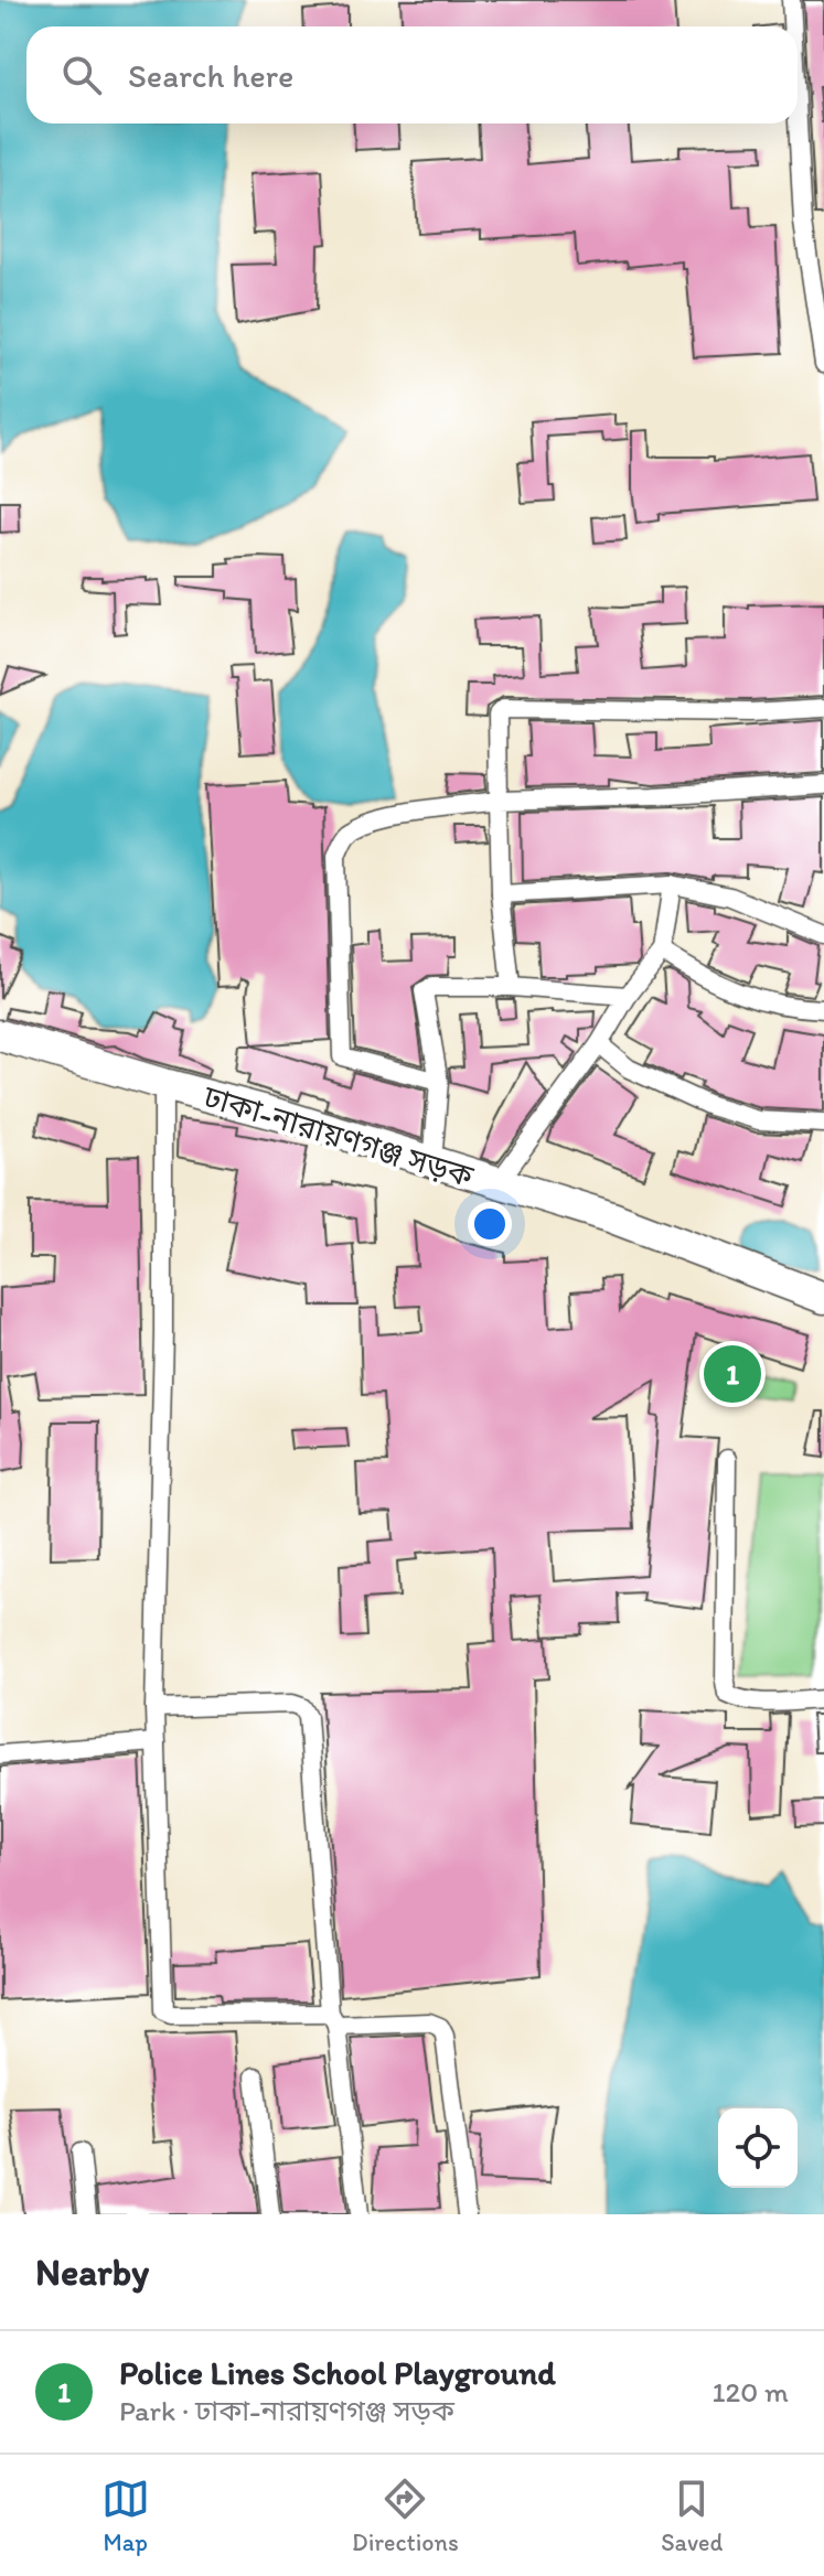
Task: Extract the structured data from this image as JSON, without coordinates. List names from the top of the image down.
{
  "streets": {
    "highway": ["ঢাকা-নারায়ণগঞ্জ সড়ক"]
  },
  "page": {
    "search": "Search here",
    "pins": "1",
    "heading": "Nearby",
    "list": [
      {
        "mark": "1",
        "name": "Police Lines School Playground",
        "note": "Park · ঢাকা-নারায়ণগঞ্জ সড়ক",
        "value": "120 m"
      }
    ],
    "nav": ["Map", "Directions", "Saved"]
  }
}
